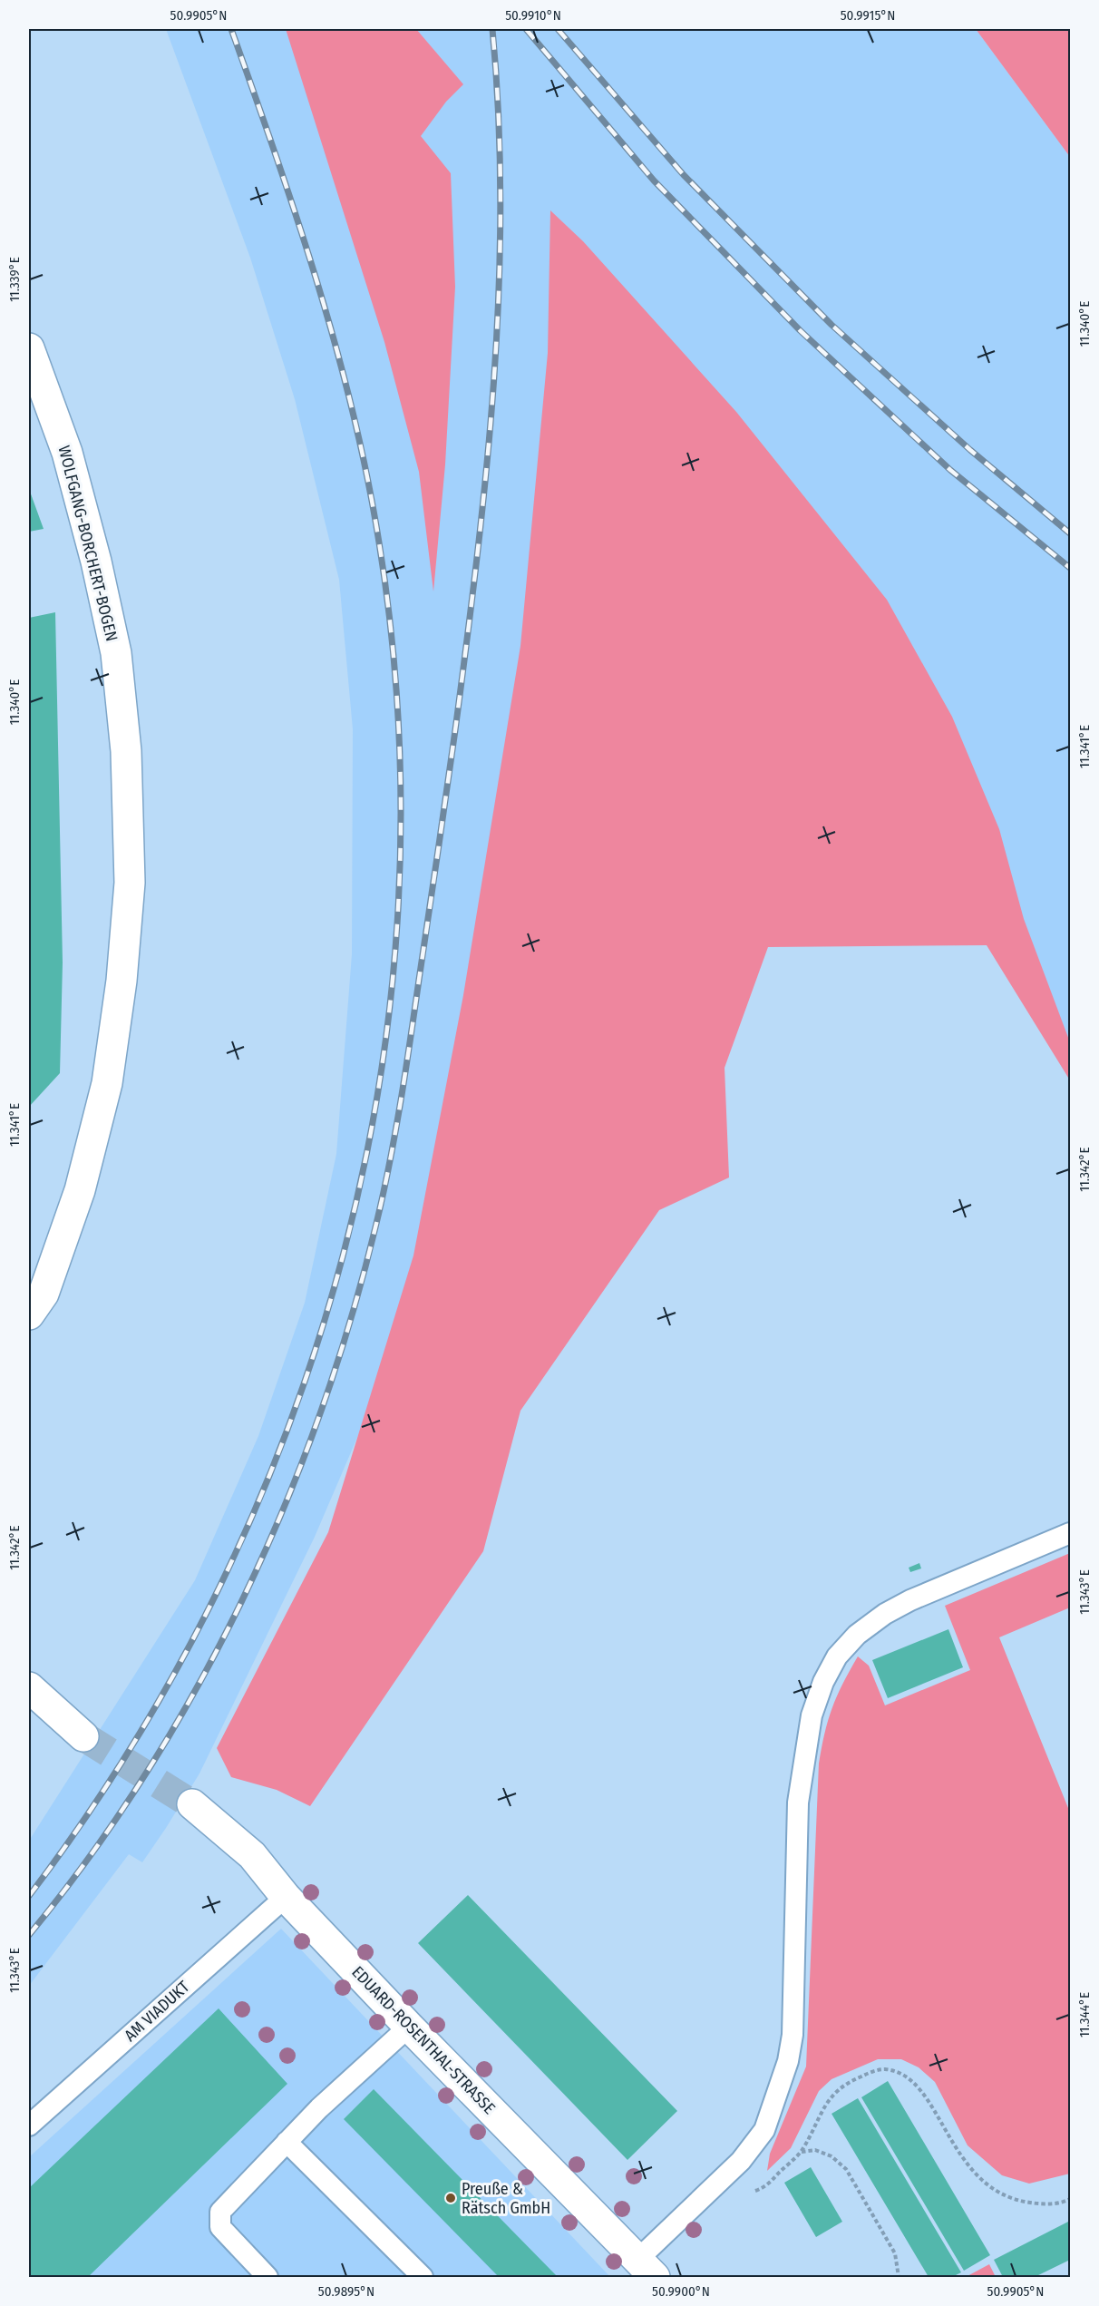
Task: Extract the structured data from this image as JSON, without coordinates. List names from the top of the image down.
{
  "streets": {
    "street": ["WOLFGANG-BORCHERT-BOGEN", "EDUARD-ROSENTHAL-STRASSE"],
    "lane": ["AM VIADUKT"]
  },
  "crossings": [
    ["AM VIADUKT", "EDUARD-ROSENTHAL-STRASSE"]
  ],
  "places": ["Preuße & Rätsch GmbH"],
  "coordinates": [
    "50.9905°N",
    "50.9910°N",
    "50.9915°N",
    "11.339°E",
    "11.340°E",
    "11.341°E",
    "11.342°E",
    "11.343°E",
    "11.344°E",
    "50.9895°N",
    "50.9900°N"
  ]
}
